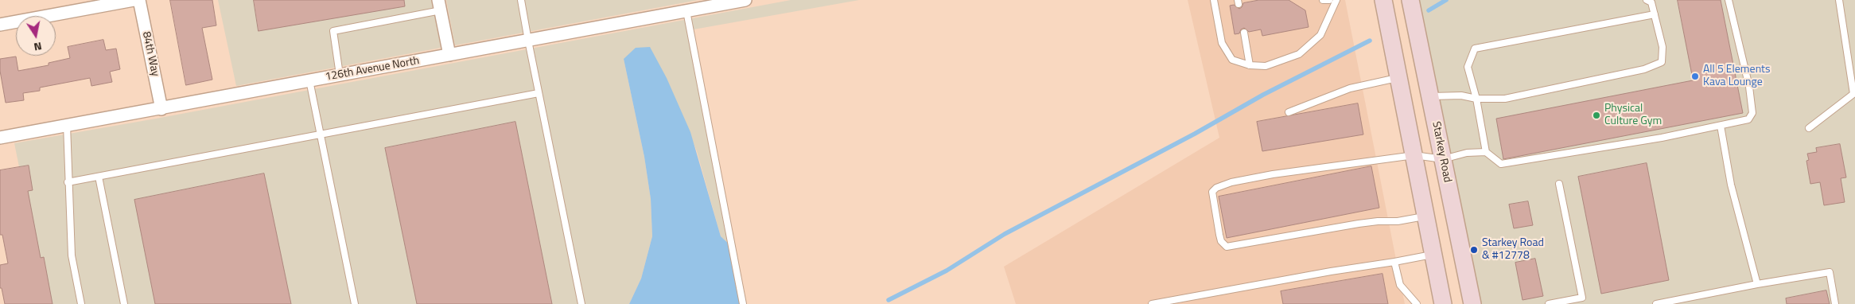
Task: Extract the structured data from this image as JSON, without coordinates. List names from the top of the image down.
{
  "streets": {
    "main road": ["Starkey Road"],
    "street": ["84th Way", "126th Avenue North"]
  },
  "crossings": [
    ["84th Way", "126th Avenue North"]
  ],
  "places": ["All 5 Elements Kava Lounge", "Physical Culture Gym", "Starkey Road & #12778"],
  "north": "bottom"
}
